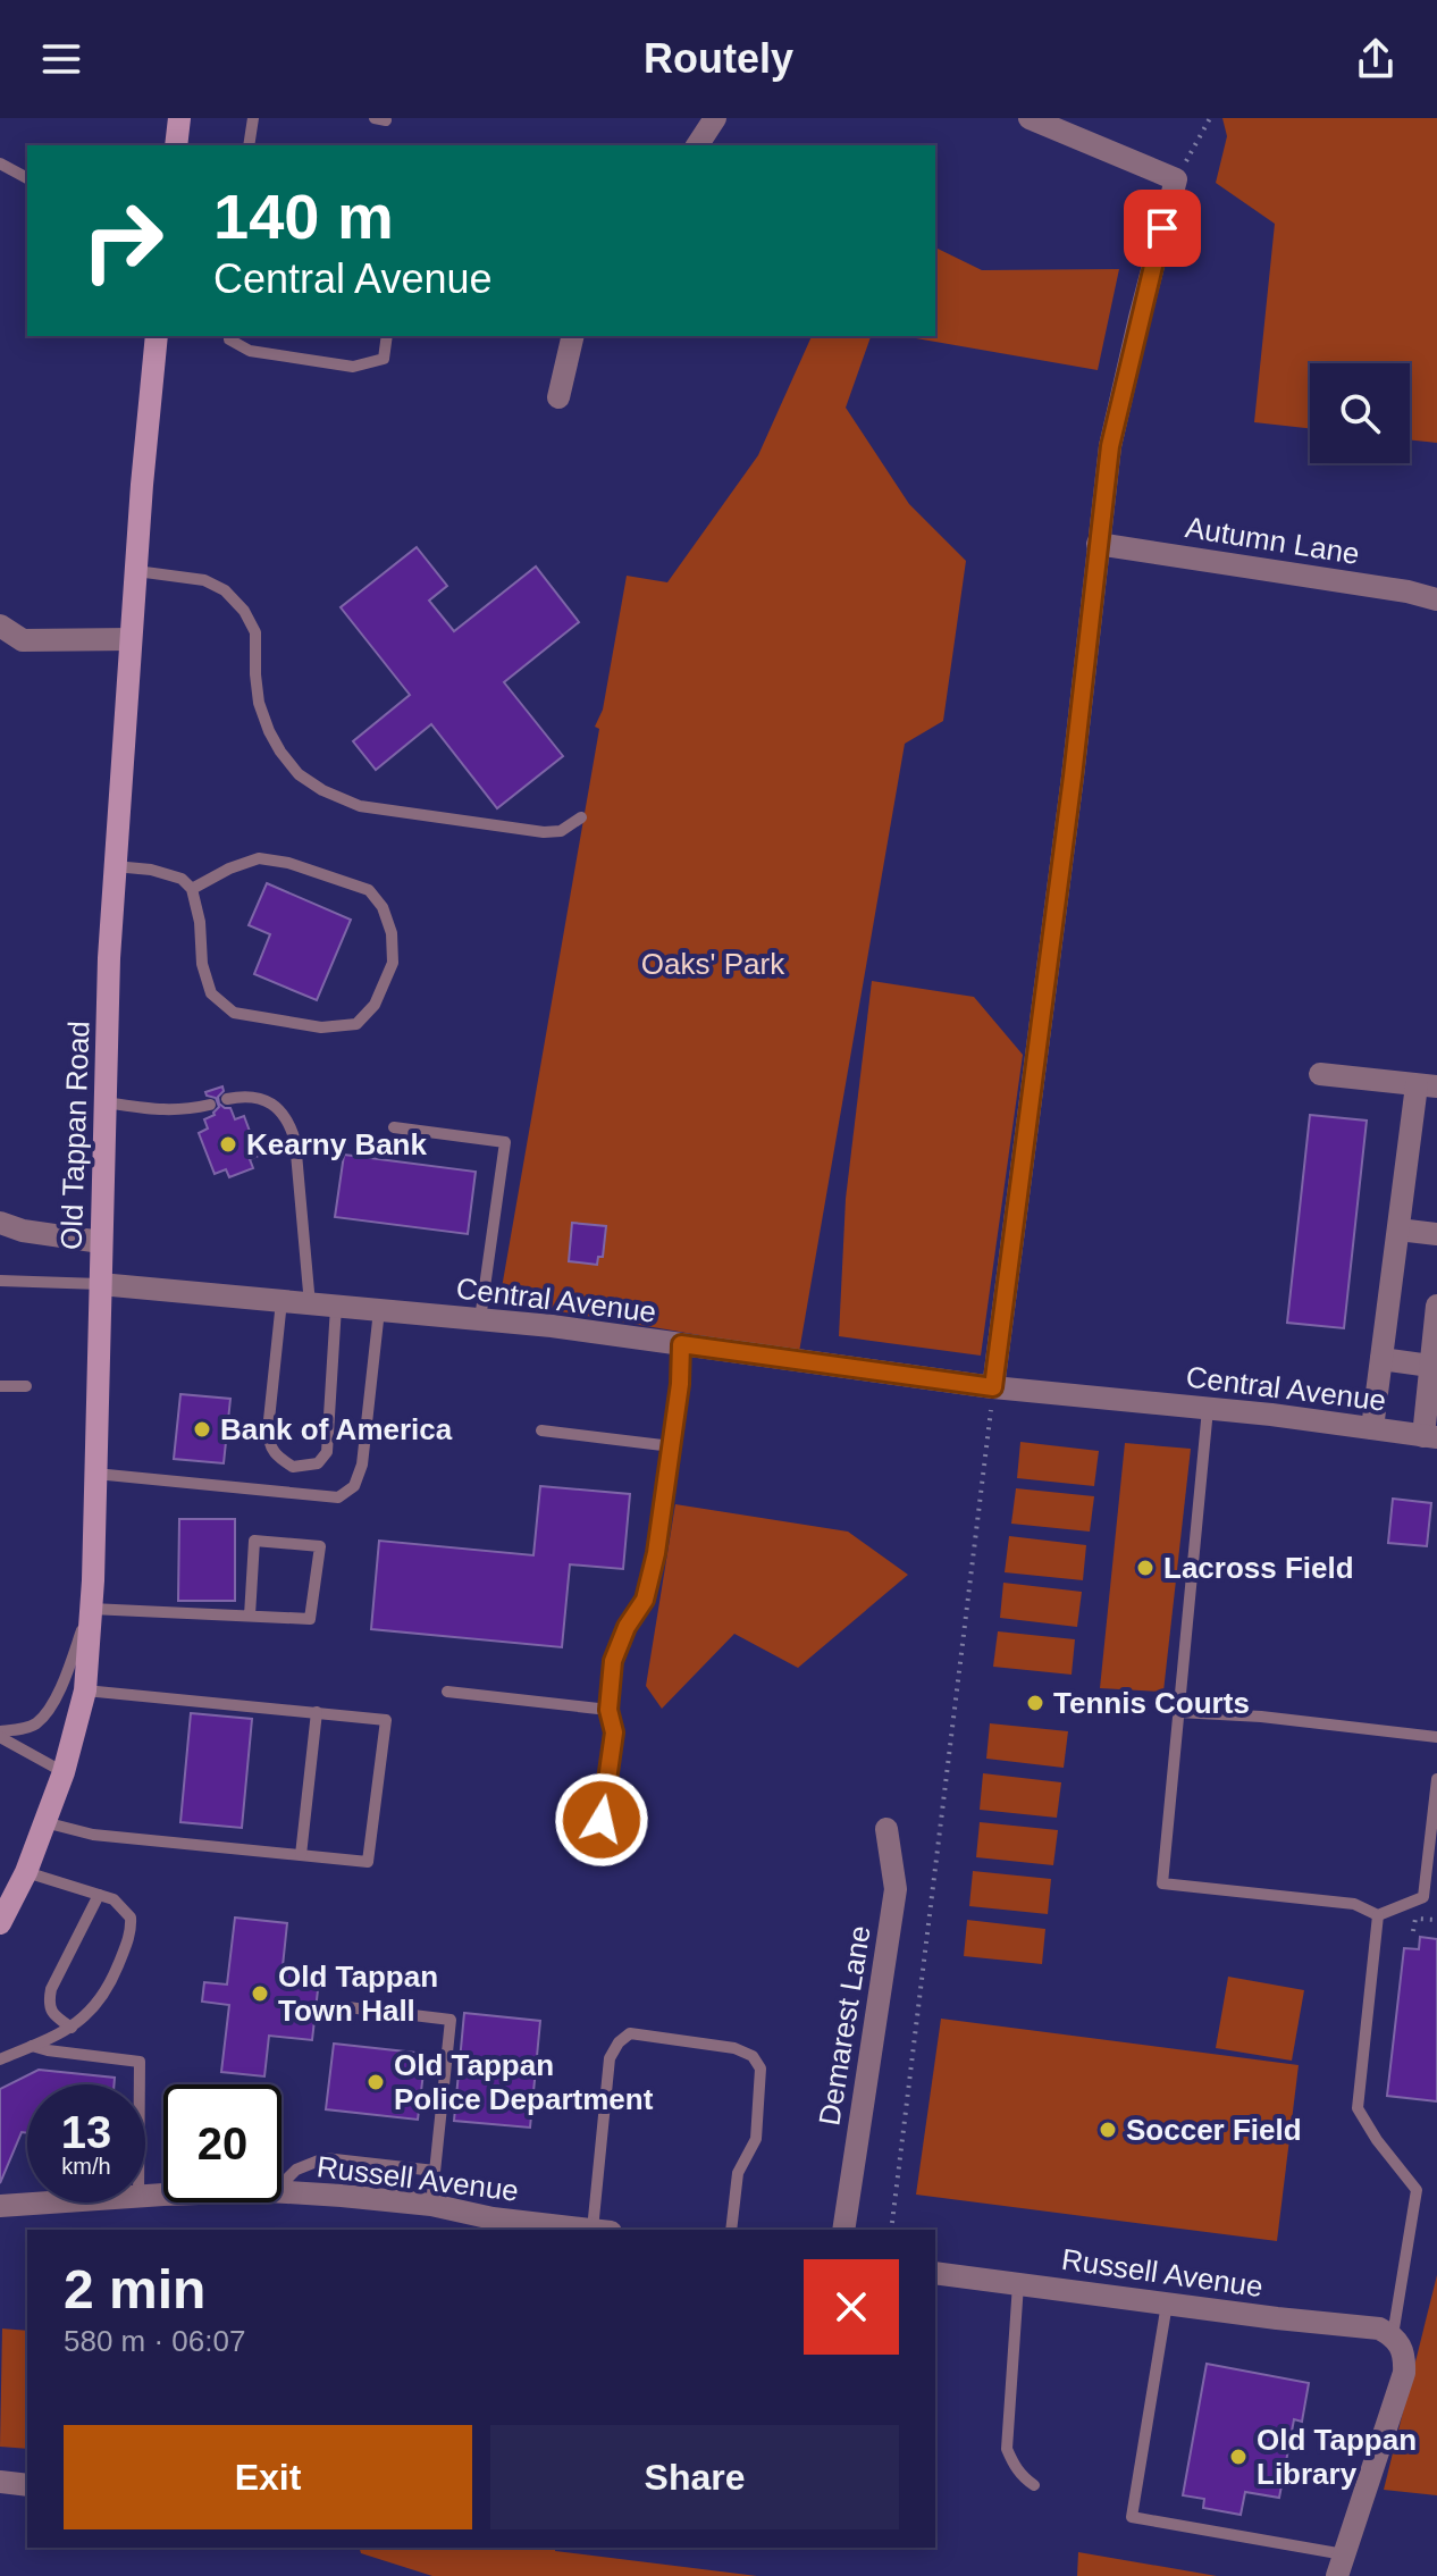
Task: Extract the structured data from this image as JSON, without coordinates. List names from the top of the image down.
{
  "streets": {
    "main road": ["Old Tappan Road"],
    "street": [
      "Autumn Lane",
      "Central Avenue",
      "Demarest Lane",
      "Russell Avenue"
    ]
  },
  "crossings": [
    ["Old Tappan Road", "Central Avenue"]
  ],
  "parks": ["Oaks' Park"],
  "places": [
    "Kearny Bank",
    "Bank of America",
    "Lacross Field",
    "Tennis Courts",
    "Old Tappan Town Hall",
    "Old Tappan Police Department",
    "Soccer Field",
    "Old Tappan Library"
  ],
  "page": {
    "header": "Routely",
    "turn": ["140 m", "Central Avenue"],
    "speed": "13 km/h",
    "limit": "20",
    "heading": ["2 min", "580 m · 06:07"],
    "buttons": ["Exit", "Share"]
  }
}
